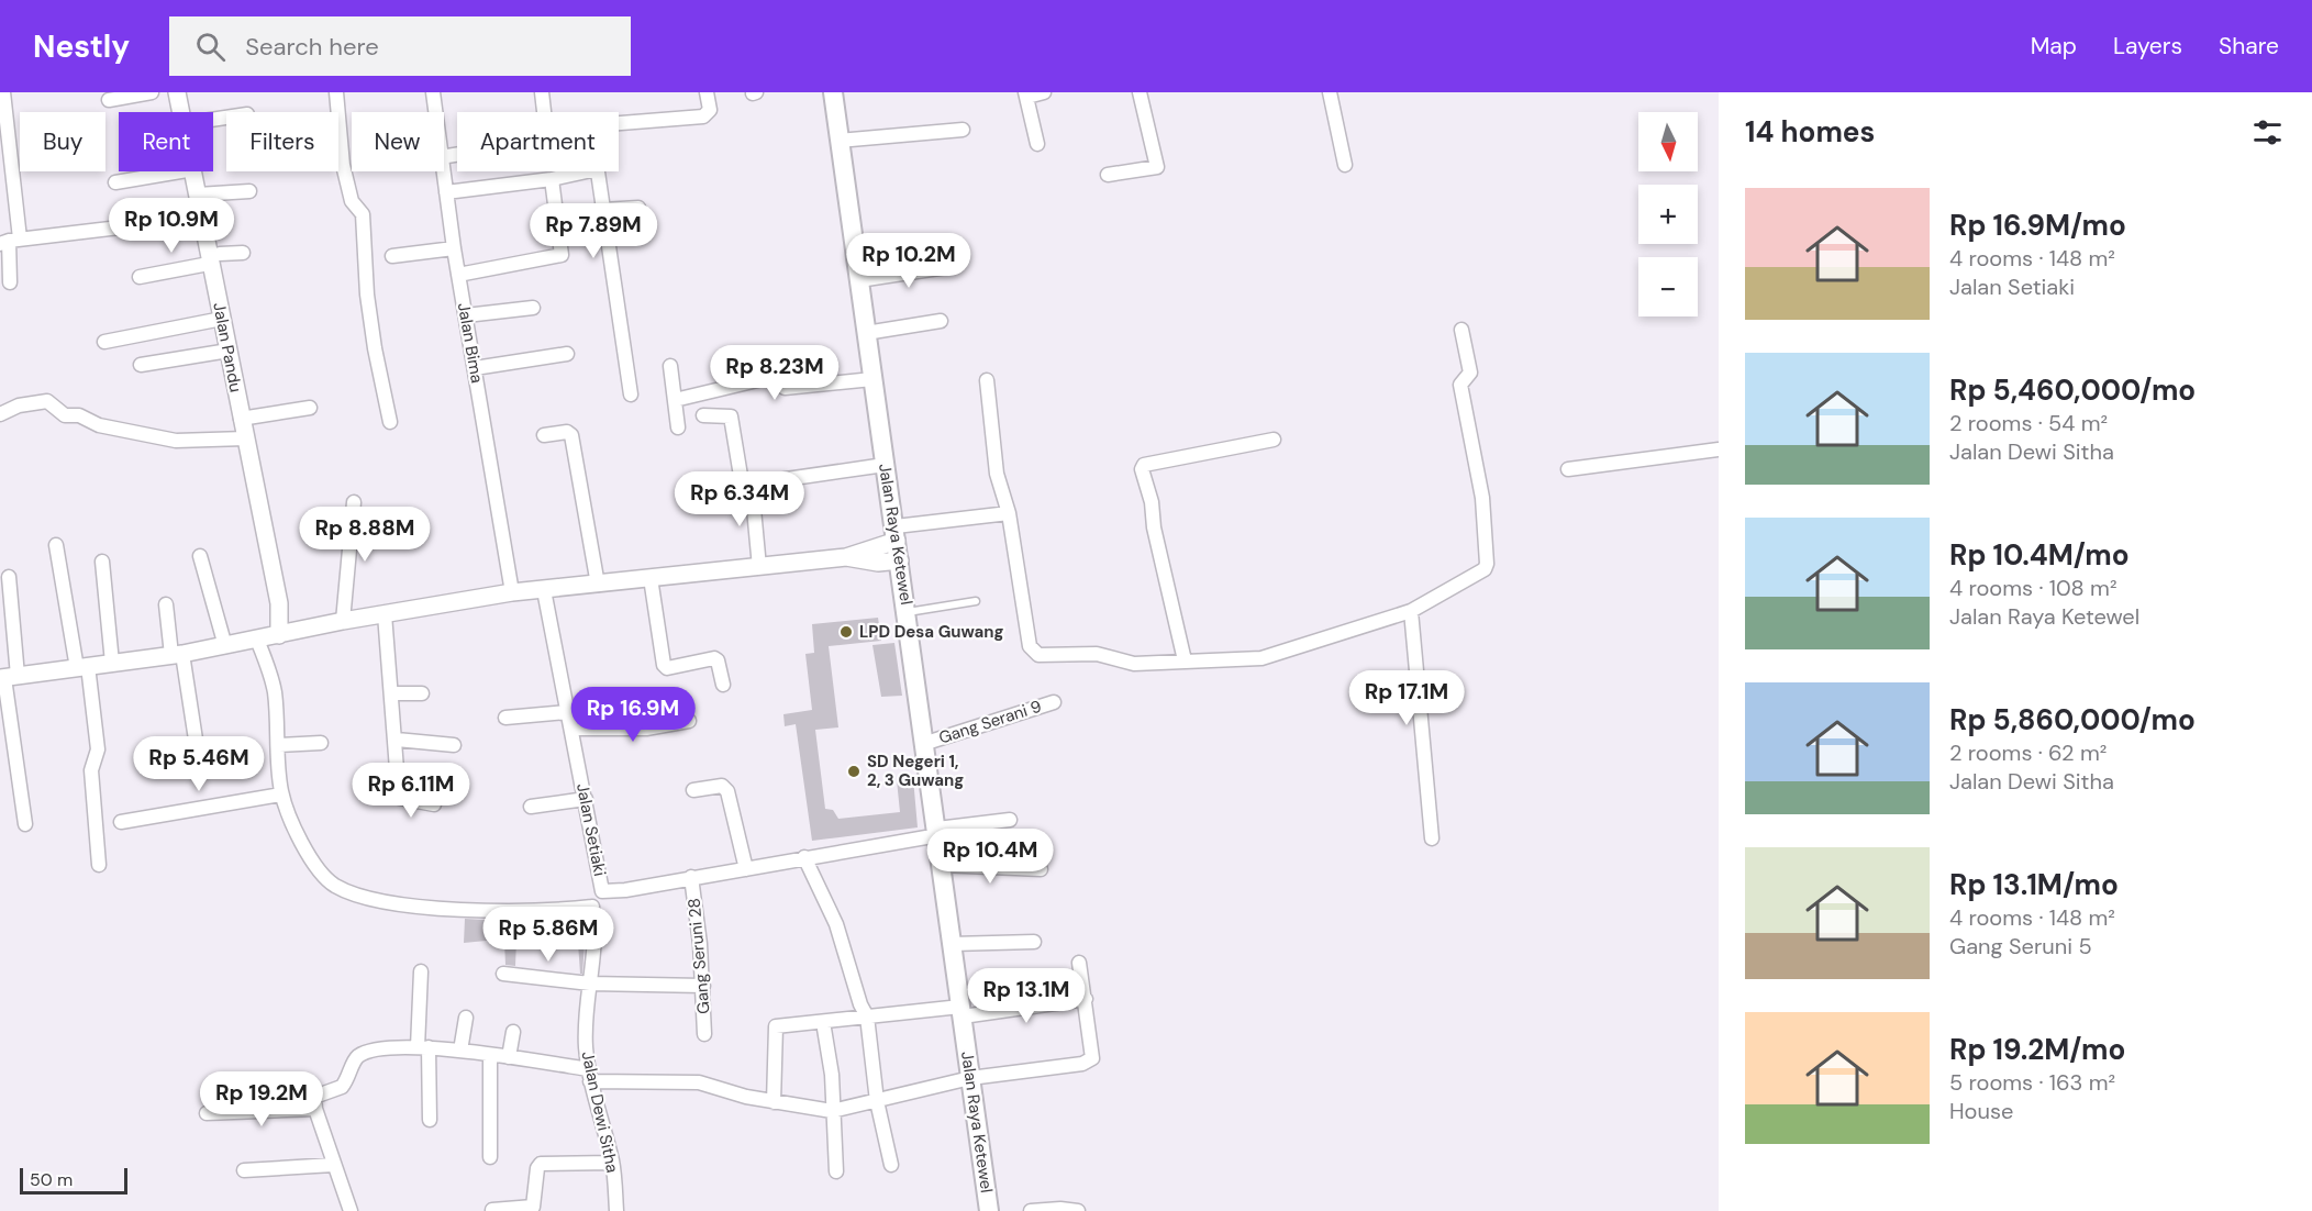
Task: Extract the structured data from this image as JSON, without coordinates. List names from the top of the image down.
{
  "streets": {
    "main road": ["Jalan Raya Ketewel"],
    "street": [
      "Jalan Bima",
      "Jalan Pandu",
      "Gang Serani 9",
      "Jalan Setiaki",
      "Gang Seruni 28",
      "Jalan Dewi Sitha"
    ]
  },
  "crossings": [
    ["Jalan Raya Ketewel", "Gang Serani 9"],
    ["Jalan Raya Ketewel", "Jalan Setiaki"],
    ["Jalan Setiaki", "Gang Seruni 28"]
  ],
  "places": ["LPD Desa Guwang", "SD Negeri 1, 2, 3 Guwang"],
  "scale_bar": "50 m",
  "north": "bottom",
  "page": {
    "header": "Nestly",
    "search": "Search here",
    "nav": ["Map", "Layers", "Share"],
    "heading": "14 homes",
    "map_buttons": ["+", "−"],
    "chip": [
      "Buy",
      "Rent",
      "Filters",
      "New",
      "Apartment"
    ],
    "list": [
      {
        "name": "Rp 16.9M/mo",
        "note": "4 rooms · 148 m² · Jalan Setiaki"
      },
      {
        "name": "Rp 5,460,000/mo",
        "note": "2 rooms · 54 m² · Jalan Dewi Sitha"
      },
      {
        "name": "Rp 10.4M/mo",
        "note": "4 rooms · 108 m² · Jalan Raya Ketewel"
      },
      {
        "name": "Rp 5,860,000/mo",
        "note": "2 rooms · 62 m² · Jalan Dewi Sitha"
      },
      {
        "name": "Rp 13.1M/mo",
        "note": "4 rooms · 148 m² · Gang Seruni 5"
      },
      {
        "name": "Rp 19.2M/mo",
        "note": "5 rooms · 163 m² · House"
      }
    ],
    "price": [
      "Rp 10.9M",
      "Rp 7.89M",
      "Rp 10.2M",
      "Rp 8.23M",
      "Rp 6.34M",
      "Rp 8.88M",
      "Rp 17.1M",
      "Rp 16.9M",
      "Rp 5.46M",
      "Rp 6.11M",
      "Rp 10.4M",
      "Rp 5.86M",
      "Rp 13.1M",
      "Rp 19.2M"
    ],
    "scale": "50 m"
  }
}
